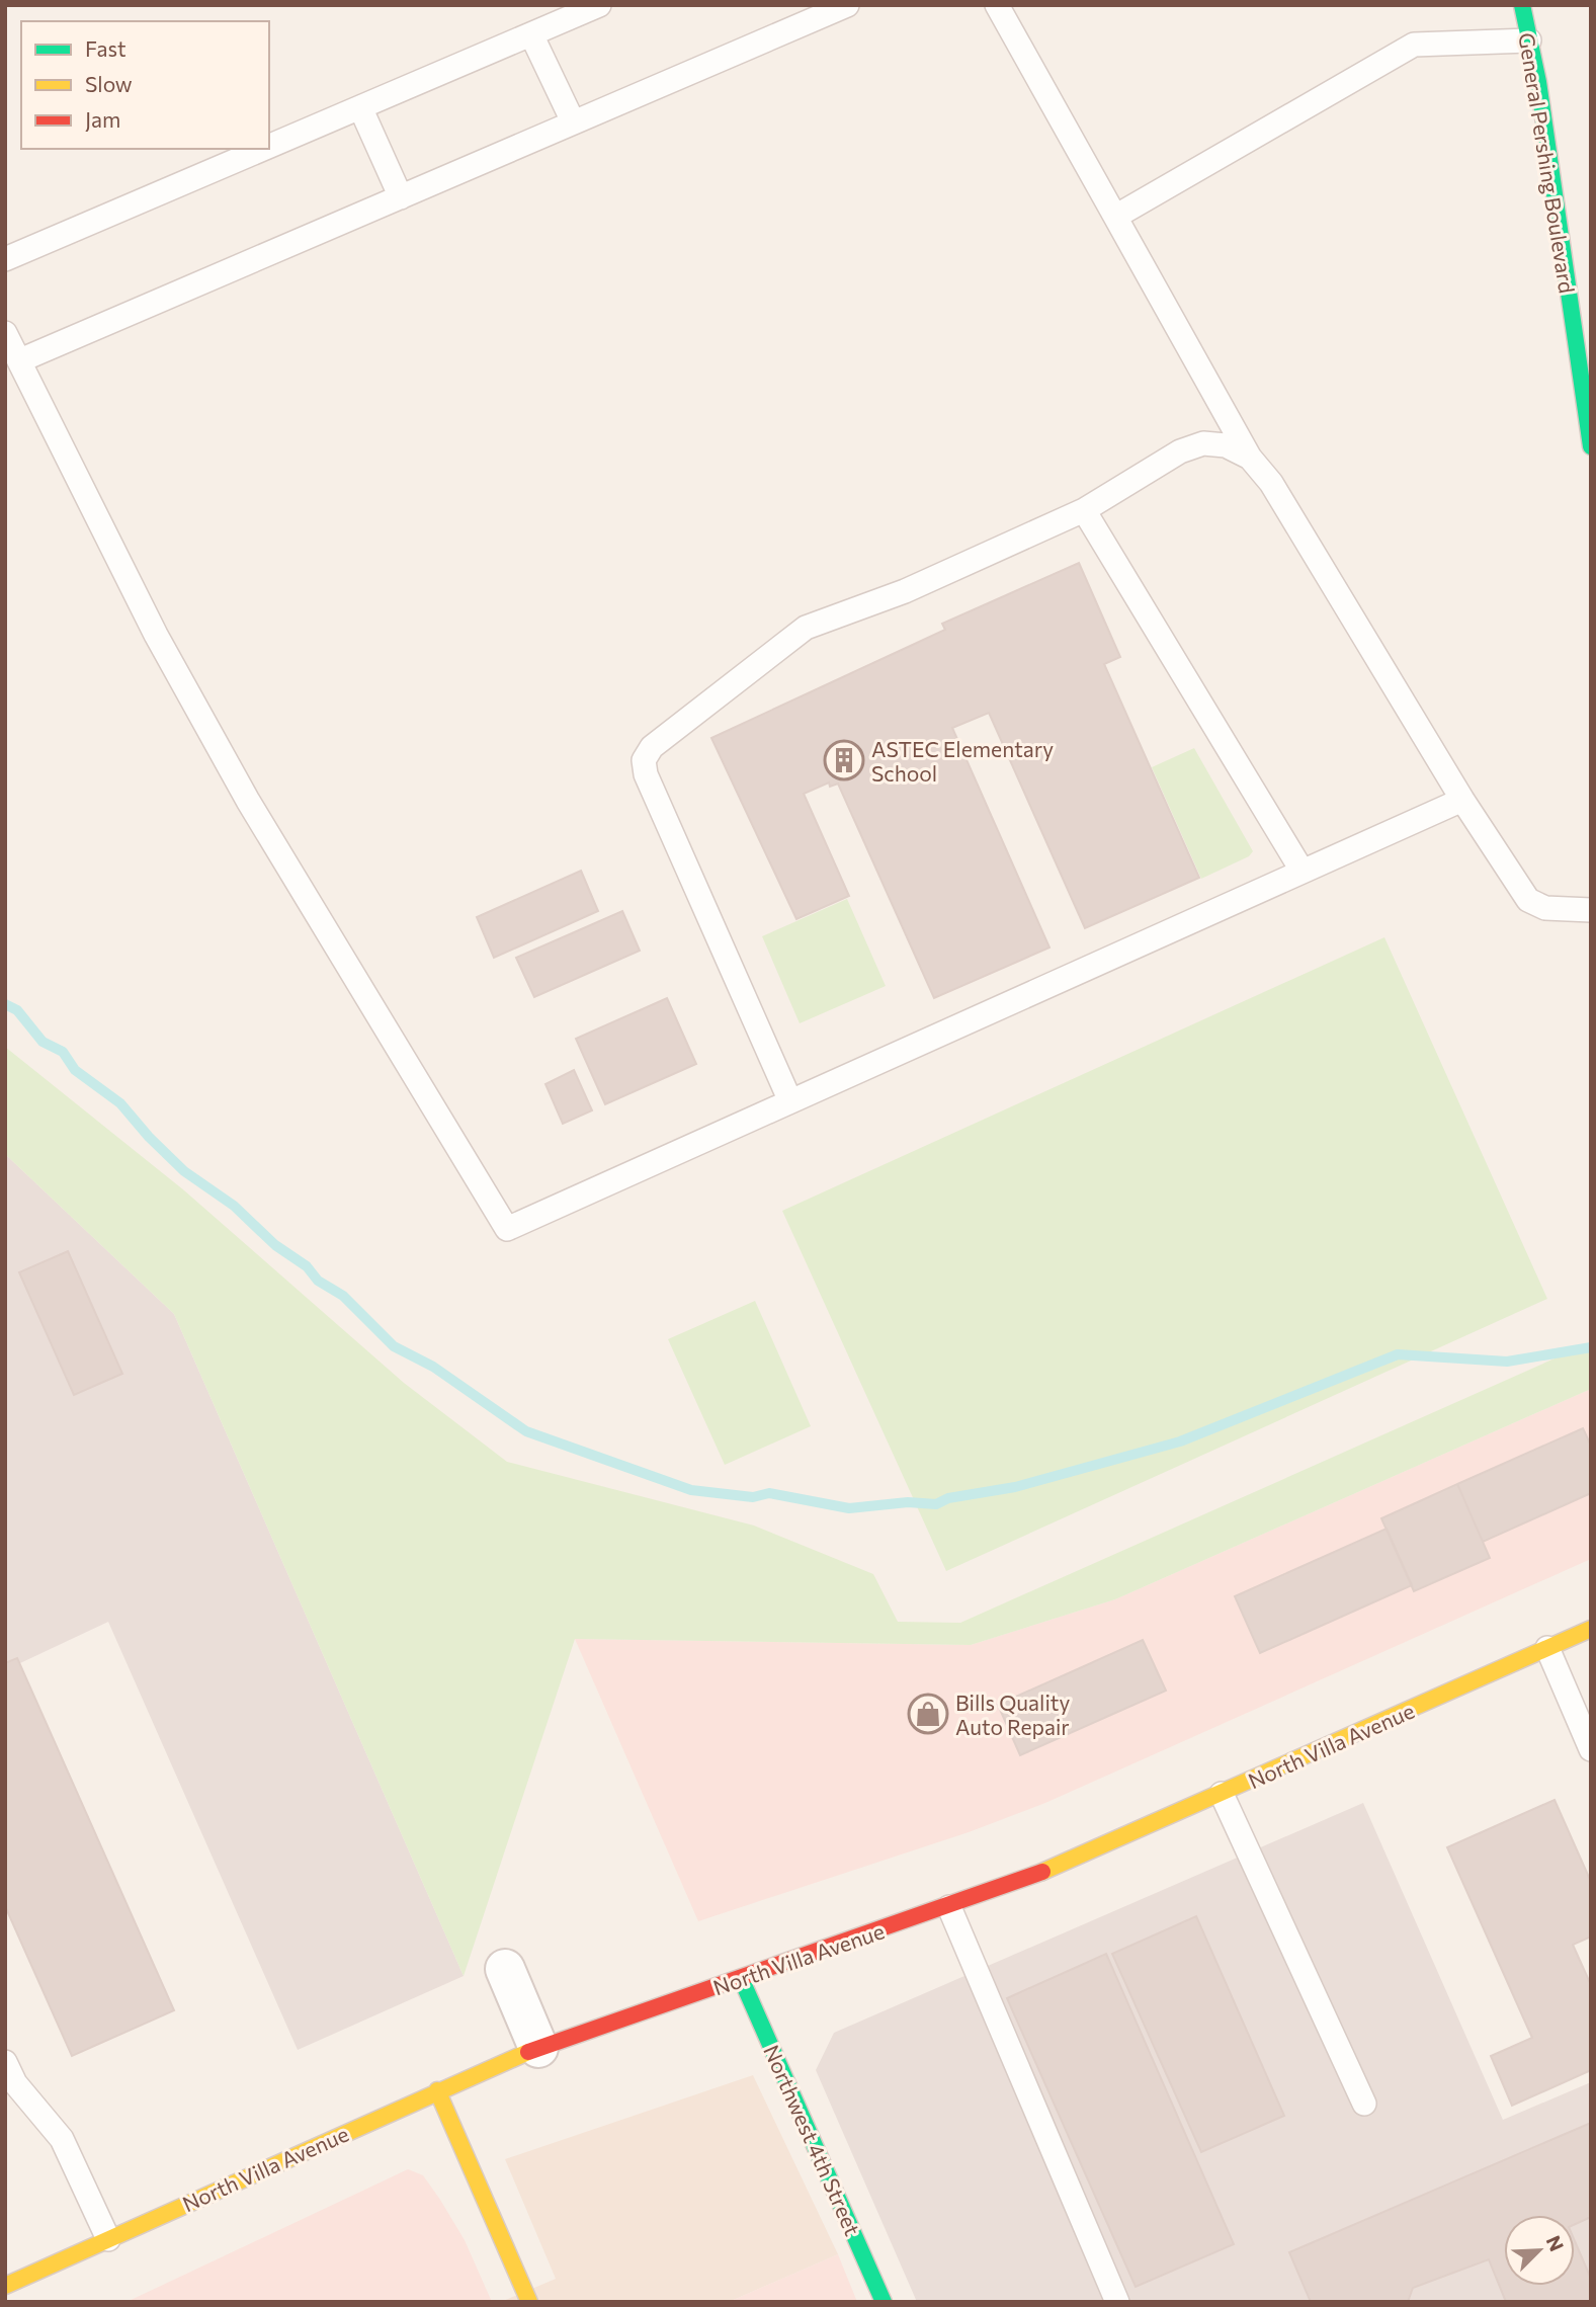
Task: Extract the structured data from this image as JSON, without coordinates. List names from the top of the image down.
{
  "streets": {
    "main road": ["General Pershing Boulevard", "North Villa Avenue", "Northwest 4th Street"]
  },
  "crossings": [
    ["North Villa Avenue", "Northwest 4th Street"]
  ],
  "places": {
    "building": ["ASTEC Elementary School"],
    "shop": ["Bills Quality Auto Repair"]
  },
  "legend": ["Fast", "Slow", "Jam"],
  "north": "top right"
}
